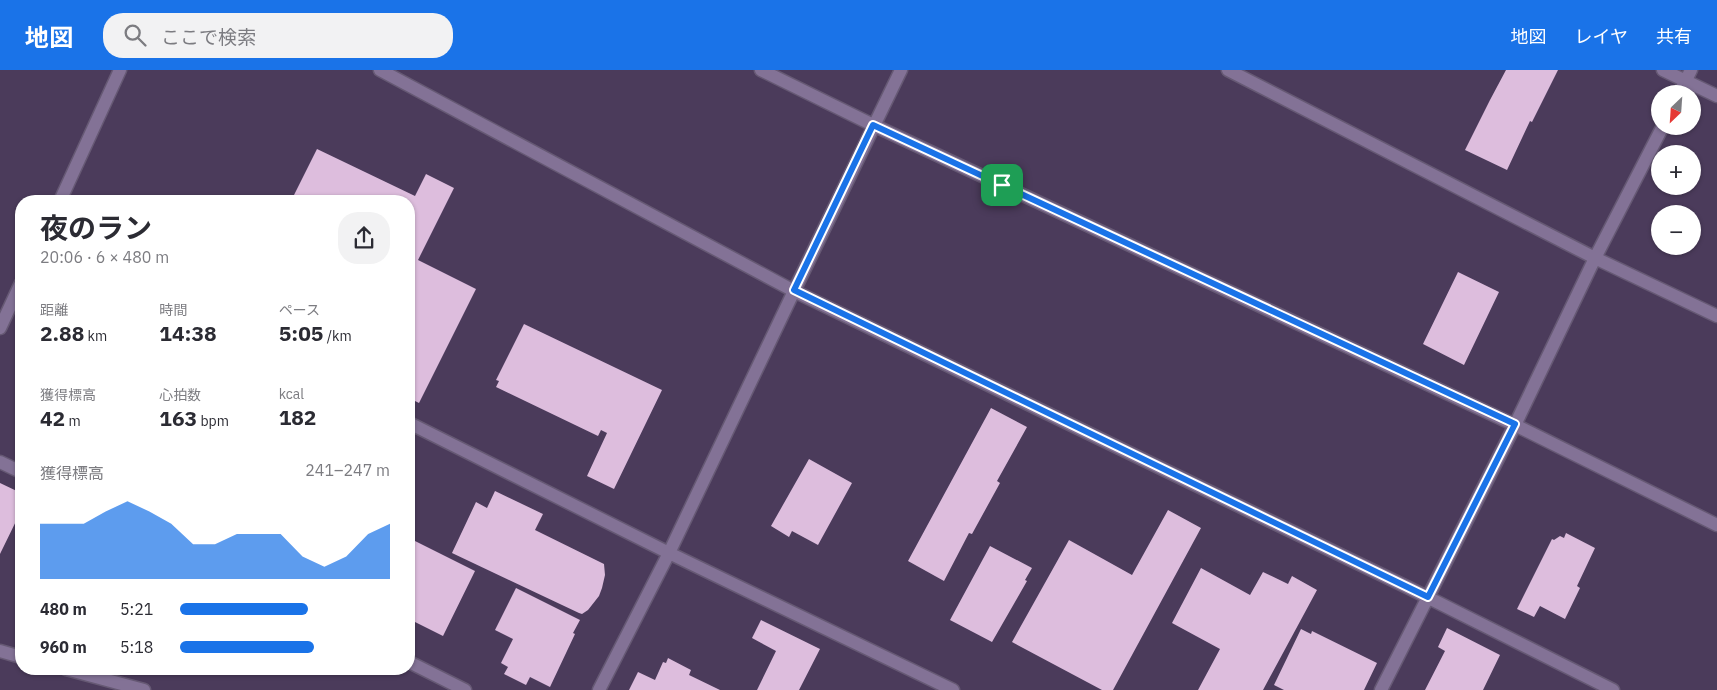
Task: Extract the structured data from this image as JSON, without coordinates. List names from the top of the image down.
{
  "north": "bottom left",
  "page": {
    "header": "地図",
    "search": "ここで検索",
    "nav": ["地図", "レイヤ", "共有"],
    "map_buttons": ["+", "−"],
    "heading": ["夜のラン", "20:06 · 6 × 480 m"],
    "stats": [
      ["距離", "2.88 km"],
      ["時間", "14:38"],
      ["ペース", "5:05 /km"],
      ["獲得標高", "42 m"],
      ["心拍数", "163 bpm"],
      ["kcal", "182"]
    ],
    "chart": ["獲得標高", "241–247 m"],
    "list": [
      {
        "name": "480 m",
        "note": "5:21"
      },
      {
        "name": "960 m",
        "note": "5:18"
      }
    ]
  }
}
